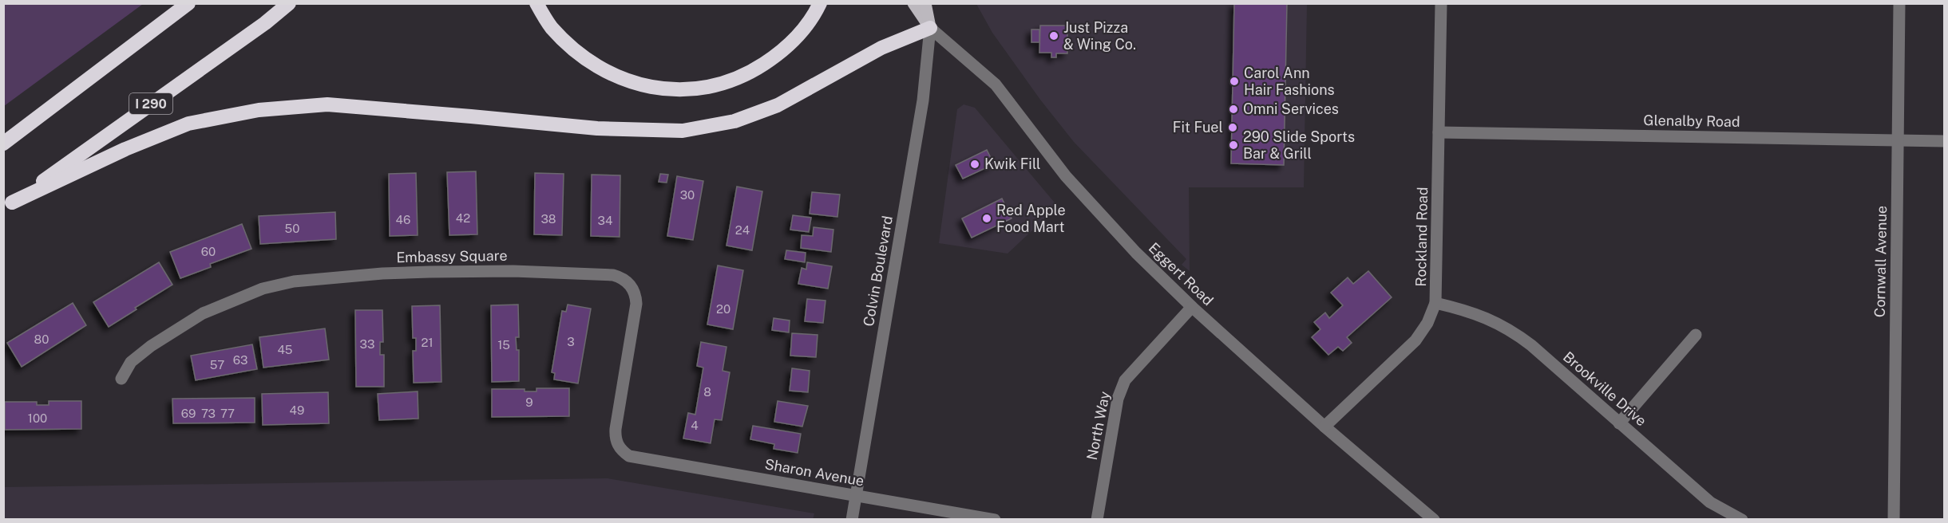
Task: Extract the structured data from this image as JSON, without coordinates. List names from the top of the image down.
{
  "streets": {
    "highway": ["I 290"],
    "street": [
      "Glenalby Road",
      "Rockland Road",
      "Embassy Square",
      "Cornwall Avenue",
      "Colvin Boulevard",
      "Eggert Road",
      "Brookville Drive",
      "North Way",
      "Sharon Avenue"
    ]
  },
  "crossings": [
    ["Glenalby Road", "Rockland Road"],
    ["Glenalby Road", "Cornwall Avenue"],
    ["Rockland Road", "Eggert Road"],
    ["Rockland Road", "Brookville Drive"],
    ["Embassy Square", "Sharon Avenue"],
    ["Colvin Boulevard", "Eggert Road"],
    ["Colvin Boulevard", "Sharon Avenue"],
    ["Eggert Road", "North Way"]
  ],
  "places": [
    "Just Pizza & Wing Co.",
    "Carol Ann Hair Fashions",
    "Omni Services",
    "Fit Fuel",
    "290 Slide Sports Bar & Grill",
    "Kwik Fill",
    "Red Apple Food Mart"
  ],
  "house_numbers": [
    "30",
    "42",
    "38",
    "46",
    "34",
    "50",
    "24",
    "60",
    "20",
    "80",
    "3",
    "21",
    "33",
    "15",
    "45",
    "63",
    "57",
    "8",
    "9",
    "49",
    "69",
    "73",
    "77",
    "100",
    "4"
  ]
}
